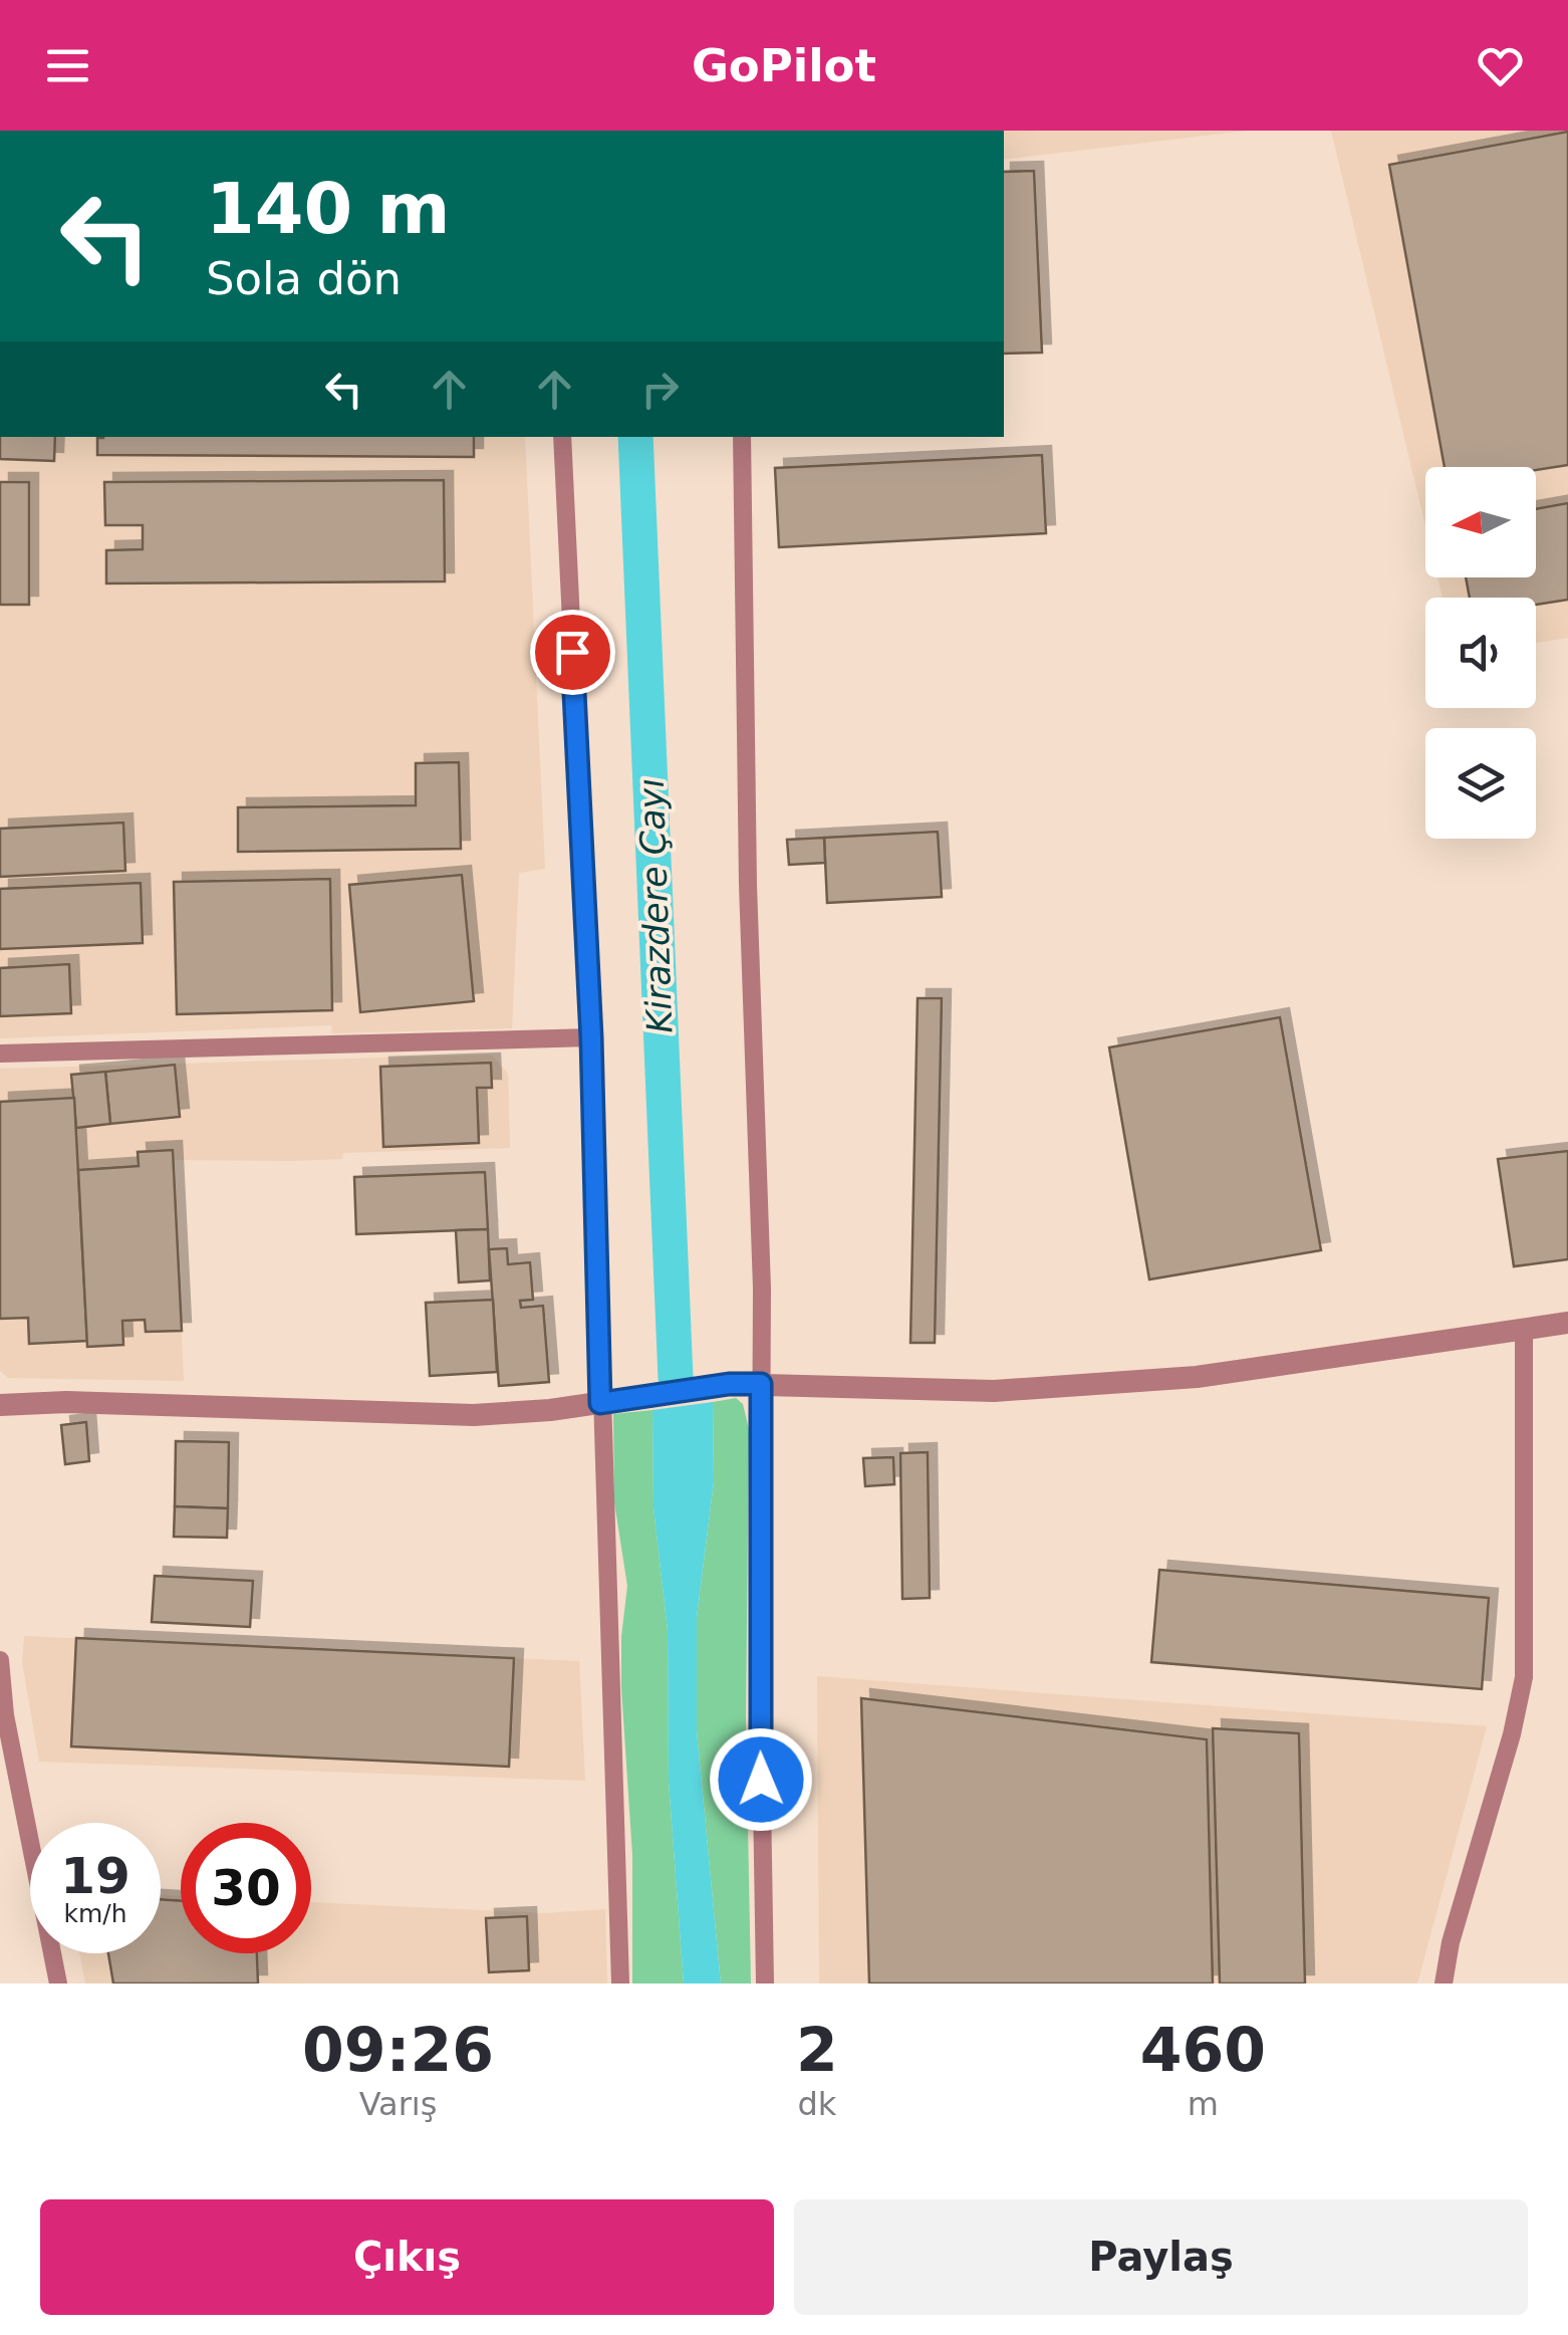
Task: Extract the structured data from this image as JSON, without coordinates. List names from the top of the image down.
{
  "water": ["Kirazdere Çayı"],
  "north": "left",
  "page": {
    "header": "GoPilot",
    "turn": ["140 m", "Sola dön"],
    "speed": "19 km/h",
    "limit": "30",
    "eta": [
      "09:26",
      "Varış",
      "2",
      "dk",
      "460",
      "m"
    ],
    "buttons": ["Çıkış", "Paylaş"]
  }
}
